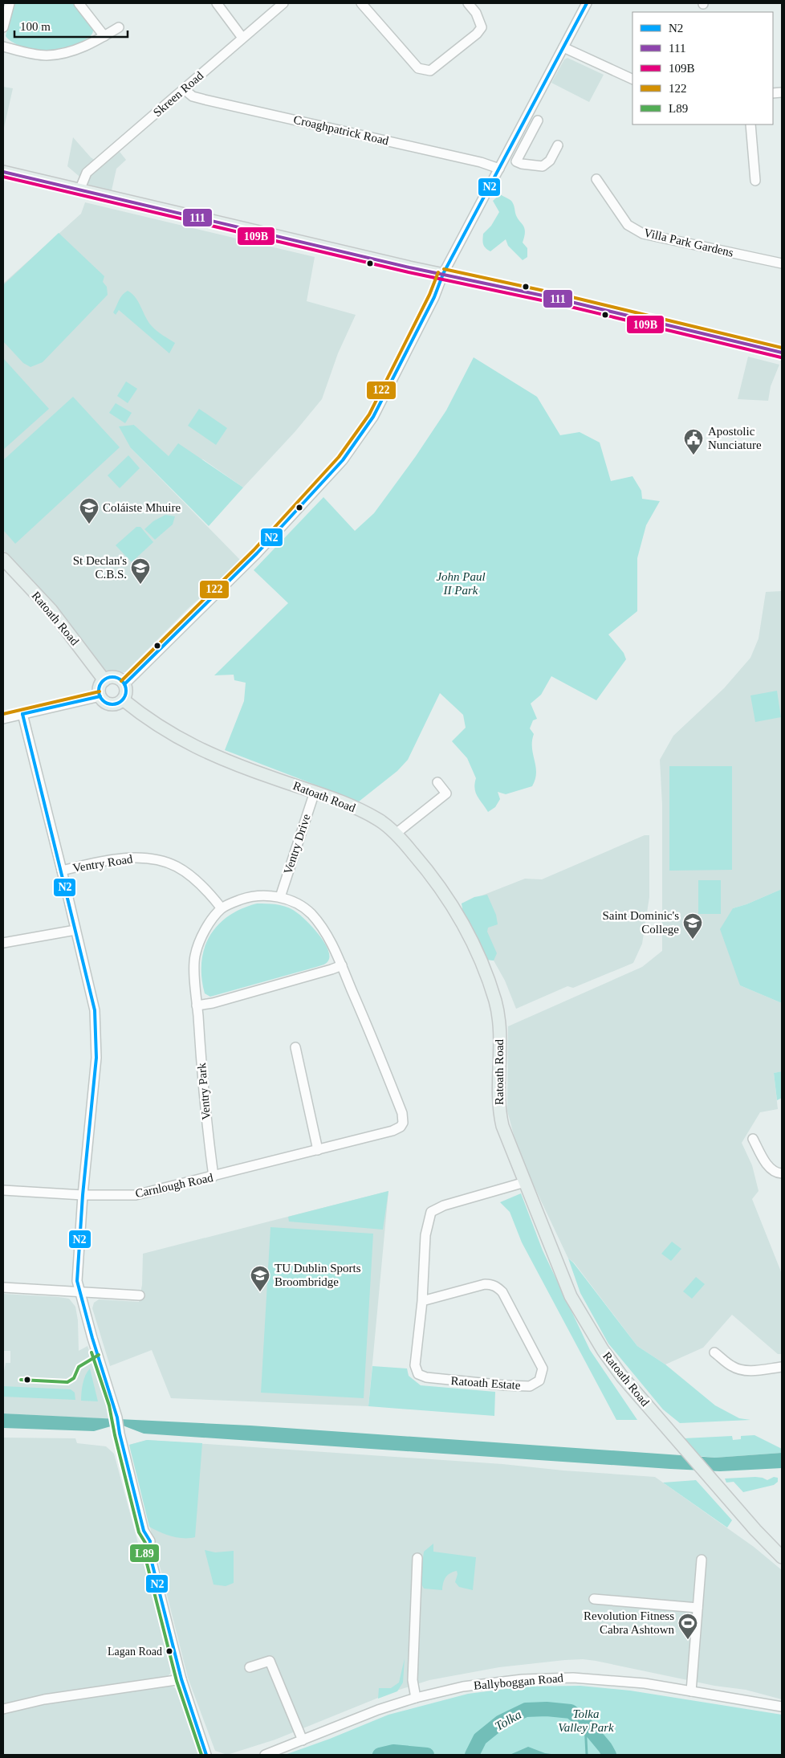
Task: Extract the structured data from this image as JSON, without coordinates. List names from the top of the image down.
{
  "streets": {
    "main road": ["Ratoath Road"],
    "street": [
      "Skreen Road",
      "Croaghpatrick Road",
      "Villa Park Gardens",
      "Ventry Drive",
      "Ventry Road",
      "Ventry Park",
      "Carnlough Road",
      "Ratoath Estate",
      "Ballyboggan Road"
    ]
  },
  "crossings": [
    ["Skreen Road", "Croaghpatrick Road"],
    ["Ratoath Road", "Ventry Drive"],
    ["Ratoath Road", "Ratoath Estate"],
    ["Ventry Drive", "Ventry Park"],
    ["Ventry Road", "Ventry Park"],
    ["Ventry Park", "Carnlough Road"]
  ],
  "water": ["Tolka"],
  "parks": ["John Paul II Park", "Tolka Valley Park"],
  "places": {
    "public building": ["Apostolic Nunciature"],
    "school or university": [
      "Coláiste Mhuire",
      "St Declan's C.B.S.",
      "Saint Dominic's College",
      "TU Dublin Sports Broombridge"
    ],
    "sports": ["Revolution Fitness Cabra Ashtown"],
    "other": ["Lagan Road"]
  },
  "lines": [
    "transit line N2",
    "transit line 111",
    "transit line 109B",
    "transit line 122",
    "transit line L89"
  ],
  "legend": [
    "N2",
    "111",
    "109B",
    "122",
    "L89"
  ],
  "scale_bar": "100 m"
}
